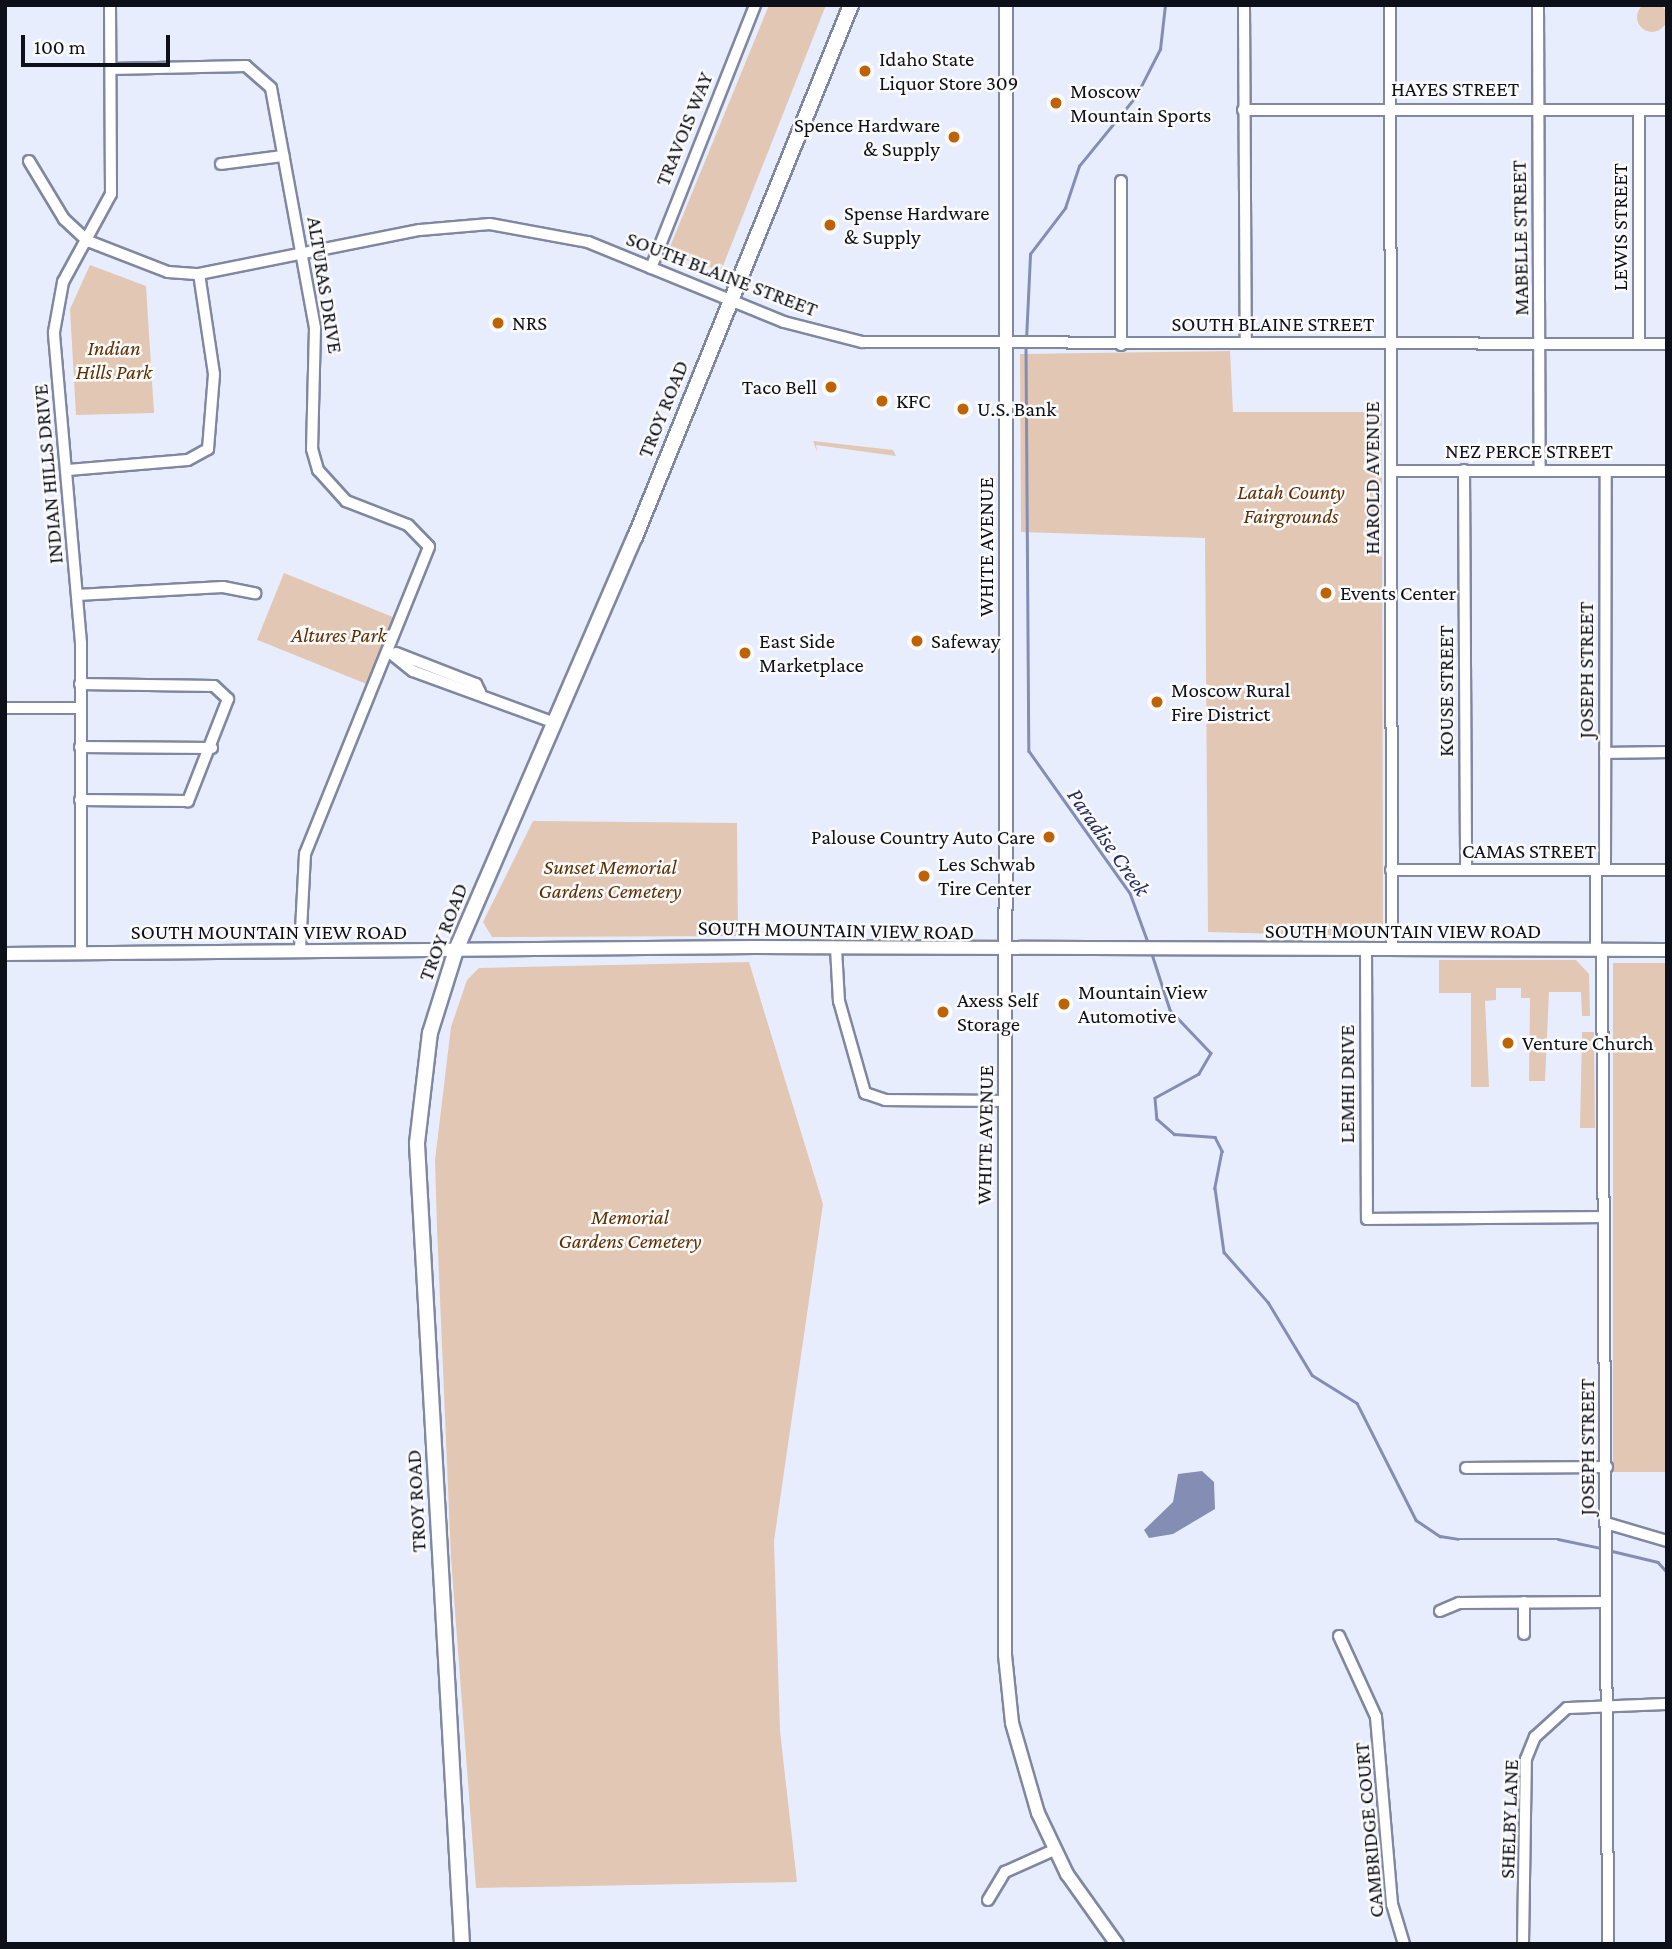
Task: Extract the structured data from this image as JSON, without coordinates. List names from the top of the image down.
{
  "streets": {
    "main road": ["TROY ROAD"],
    "street": [
      "HAYES STREET",
      "TRAVOIS WAY",
      "LEWIS STREET",
      "MABELLE STREET",
      "SOUTH BLAINE STREET",
      "ALTURAS DRIVE",
      "NEZ PERCE STREET",
      "INDIAN HILLS DRIVE",
      "HAROLD AVENUE",
      "WHITE AVENUE",
      "JOSEPH STREET",
      "KOUSE STREET",
      "CAMAS STREET",
      "SOUTH MOUNTAIN VIEW ROAD",
      "LEMHI DRIVE",
      "SHELBY LANE",
      "CAMBRIDGE COURT"
    ]
  },
  "crossings": [
    ["HAYES STREET", "LEWIS STREET"],
    ["HAYES STREET", "MABELLE STREET"],
    ["HAYES STREET", "HAROLD AVENUE"],
    ["TRAVOIS WAY", "SOUTH BLAINE STREET"],
    ["LEWIS STREET", "SOUTH BLAINE STREET"],
    ["MABELLE STREET", "SOUTH BLAINE STREET"],
    ["MABELLE STREET", "NEZ PERCE STREET"],
    ["SOUTH BLAINE STREET", "ALTURAS DRIVE"],
    ["SOUTH BLAINE STREET", "TROY ROAD"],
    ["SOUTH BLAINE STREET", "INDIAN HILLS DRIVE"],
    ["SOUTH BLAINE STREET", "HAROLD AVENUE"],
    ["SOUTH BLAINE STREET", "WHITE AVENUE"],
    ["ALTURAS DRIVE", "INDIAN HILLS DRIVE"],
    ["ALTURAS DRIVE", "SOUTH MOUNTAIN VIEW ROAD"],
    ["TROY ROAD", "SOUTH MOUNTAIN VIEW ROAD"],
    ["NEZ PERCE STREET", "HAROLD AVENUE"],
    ["NEZ PERCE STREET", "JOSEPH STREET"],
    ["NEZ PERCE STREET", "KOUSE STREET"],
    ["INDIAN HILLS DRIVE", "SOUTH MOUNTAIN VIEW ROAD"],
    ["HAROLD AVENUE", "CAMAS STREET"],
    ["HAROLD AVENUE", "SOUTH MOUNTAIN VIEW ROAD"],
    ["WHITE AVENUE", "SOUTH MOUNTAIN VIEW ROAD"],
    ["JOSEPH STREET", "CAMAS STREET"],
    ["JOSEPH STREET", "SOUTH MOUNTAIN VIEW ROAD"],
    ["JOSEPH STREET", "LEMHI DRIVE"],
    ["JOSEPH STREET", "SHELBY LANE"],
    ["KOUSE STREET", "CAMAS STREET"],
    ["SOUTH MOUNTAIN VIEW ROAD", "LEMHI DRIVE"]
  ],
  "water": ["Paradise Creek"],
  "parks": [
    "Indian Hills Park",
    "Latah County Fairgrounds",
    "Altures Park",
    "Sunset Memorial Gardens Cemetery",
    "Memorial Gardens Cemetery"
  ],
  "places": [
    "Idaho State Liquor Store 309",
    "Moscow Mountain Sports",
    "Spence Hardware & Supply",
    "Spense Hardware & Supply",
    "NRS",
    "Taco Bell",
    "KFC",
    "U.S. Bank",
    "Events Center",
    "Safeway",
    "East Side Marketplace",
    "Moscow Rural Fire District",
    "Palouse Country Auto Care",
    "Les Schwab Tire Center",
    "Mountain View Automotive",
    "Axess Self Storage",
    "Venture Church"
  ],
  "scale_bar": "100 m"
}
